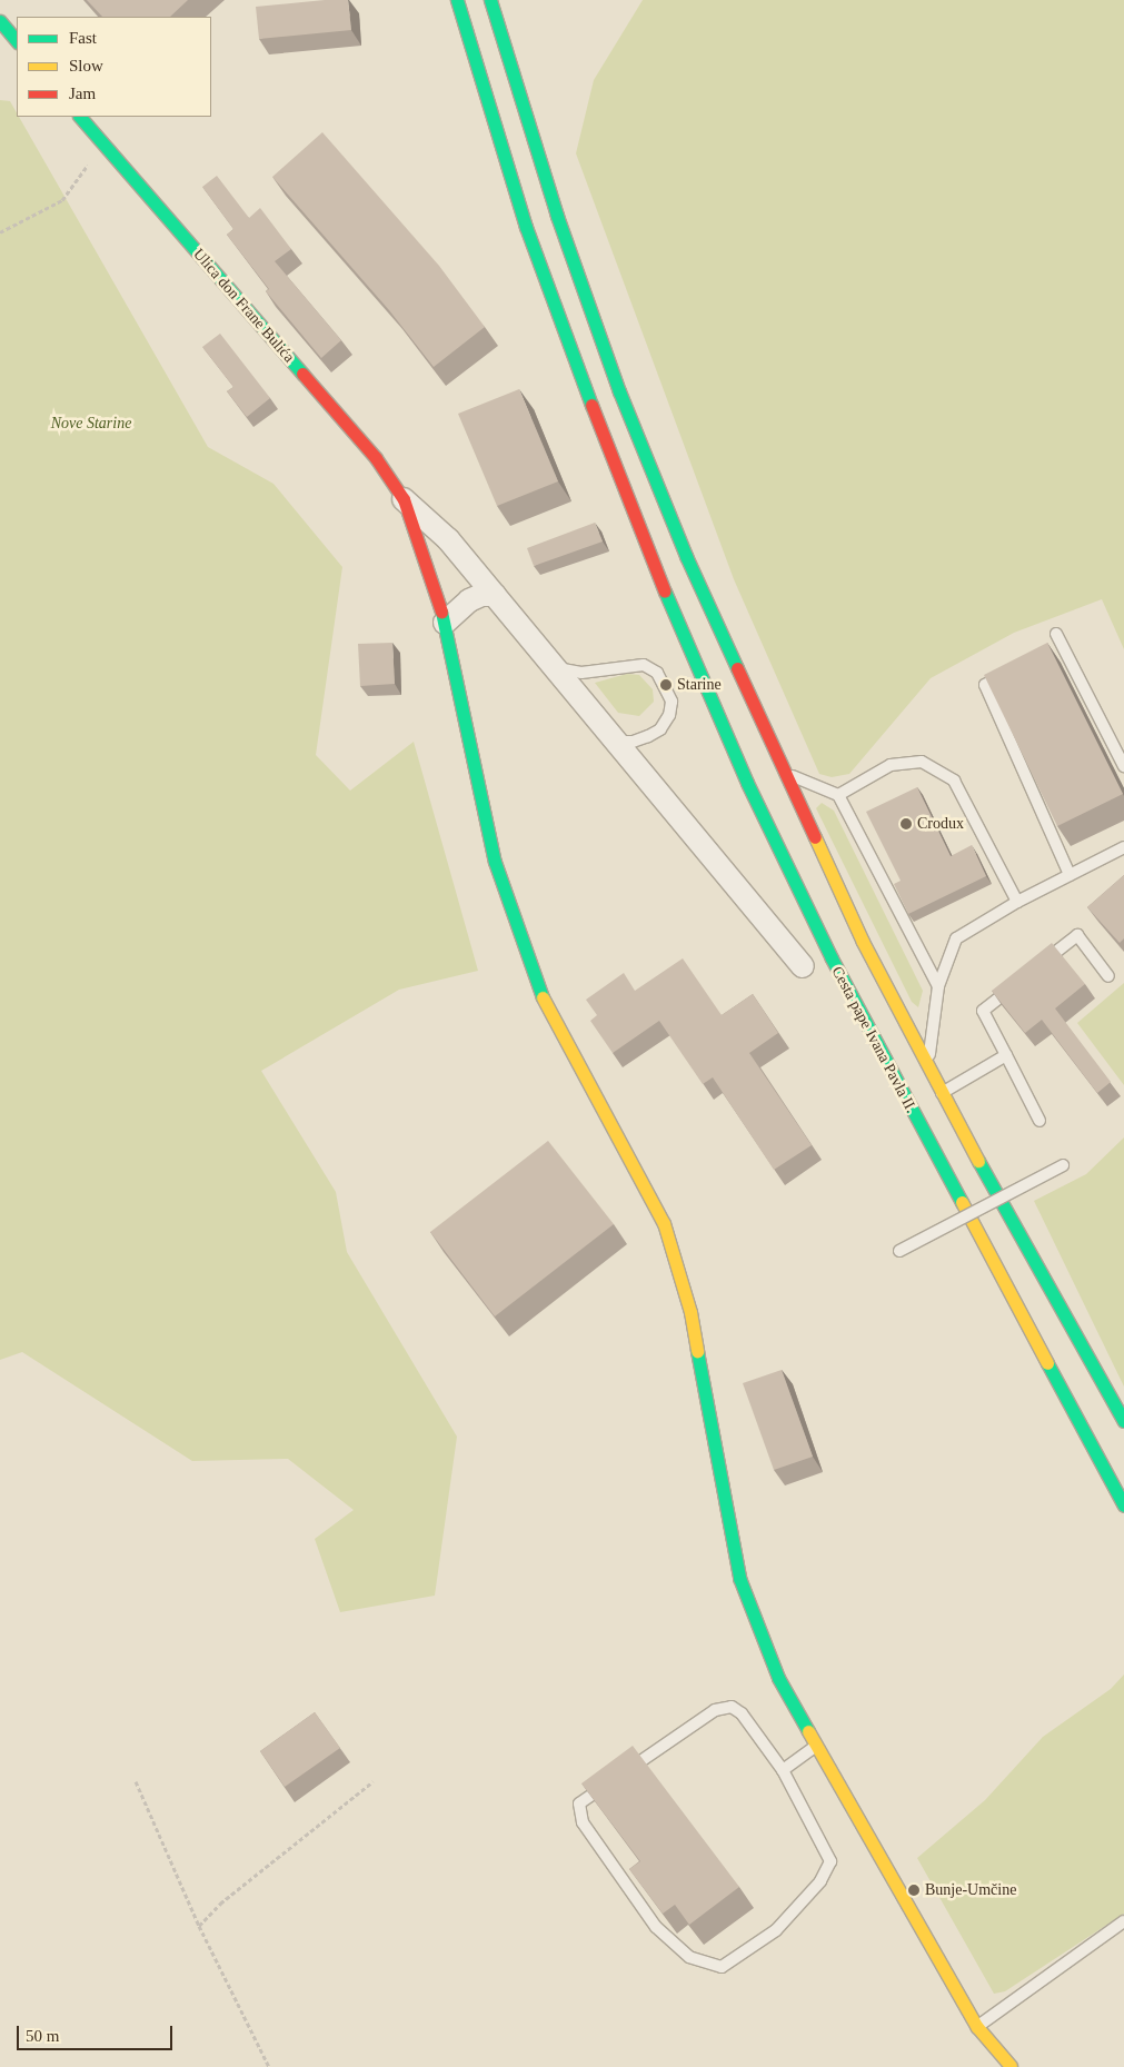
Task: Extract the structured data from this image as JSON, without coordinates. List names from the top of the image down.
{
  "streets": {
    "main road": ["Ulica don Frane Bulića", "Cesta pape Ivana Pavla II."]
  },
  "parks": ["Nove Starine"],
  "places": ["Starine", "Crodux", "Bunje-Umčine"],
  "legend": ["Fast", "Slow", "Jam"],
  "scale_bar": "50 m"
}
